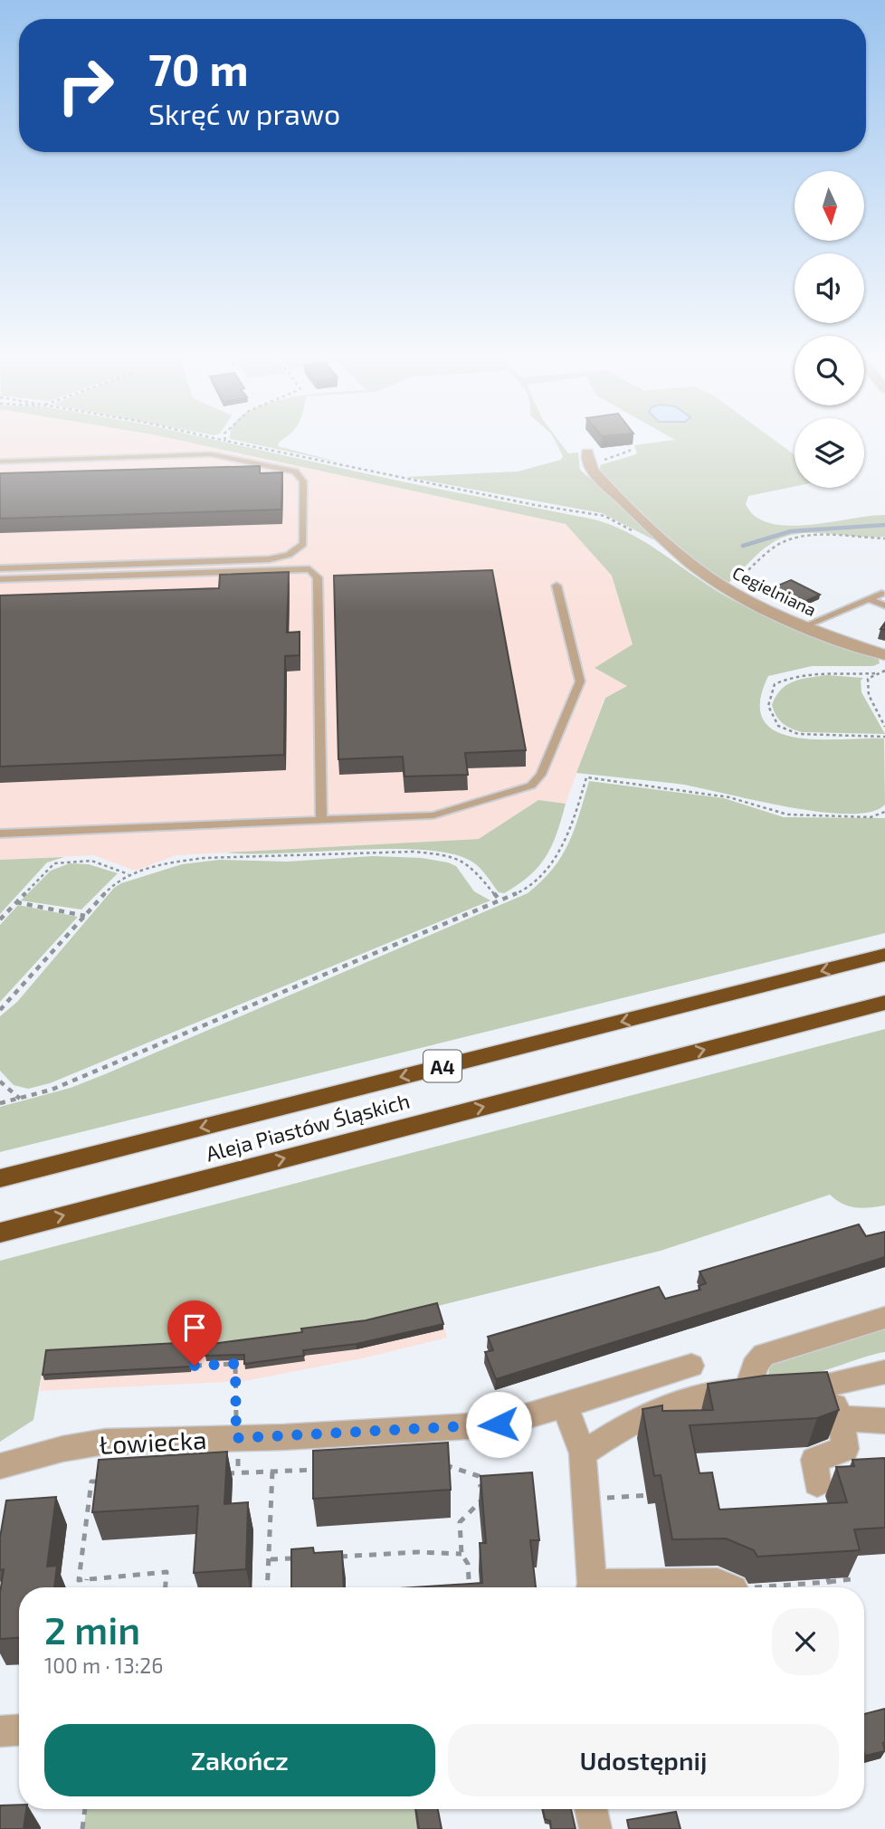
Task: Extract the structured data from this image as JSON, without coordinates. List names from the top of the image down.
{
  "streets": {
    "highway": ["A4", "Aleja Piastów Śląskich"],
    "street": ["Cegielniana", "Łowiecka"]
  },
  "north": "bottom",
  "page": {
    "turn": ["70 m", "Skręć w prawo"],
    "heading": ["2 min", "100 m · 13:26"],
    "buttons": ["Zakończ", "Udostępnij"]
  }
}
